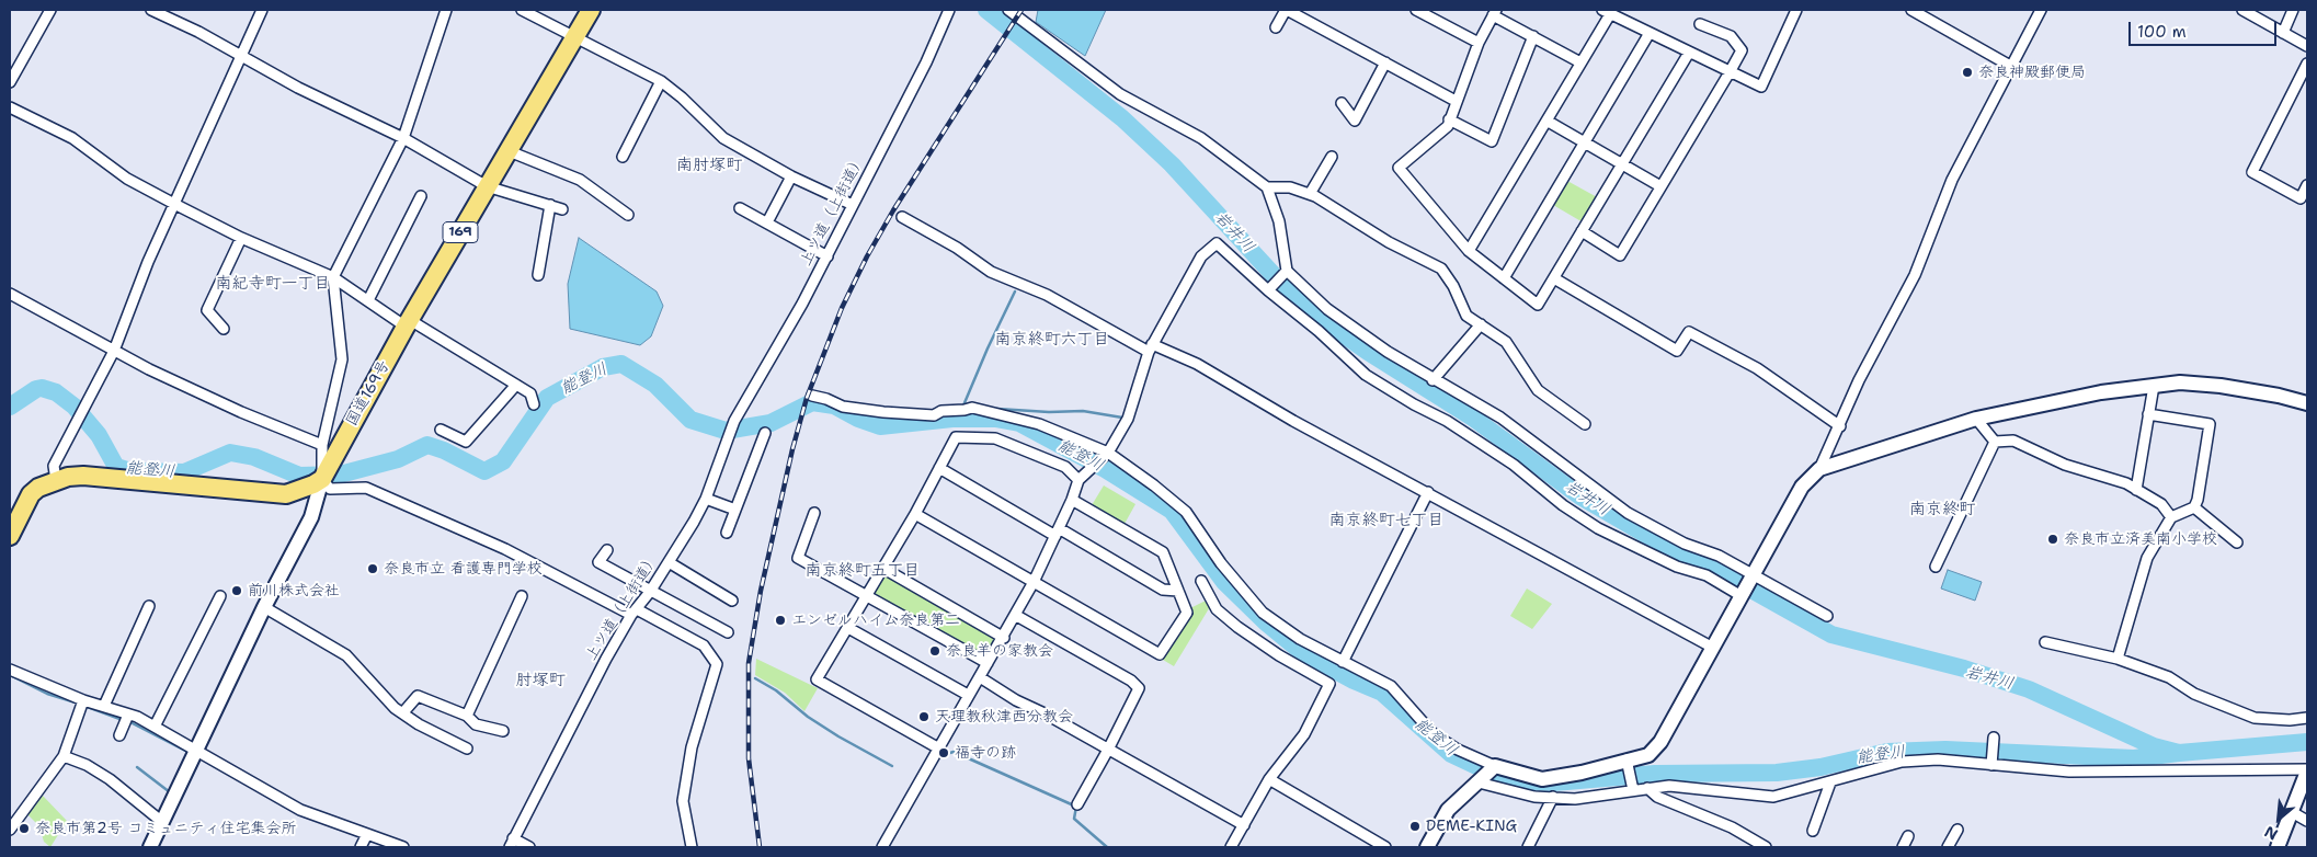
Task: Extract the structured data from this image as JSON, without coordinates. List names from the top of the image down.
{
  "streets": {
    "highway": ["169", "国道169号"],
    "street": ["上ツ道（上街道）"]
  },
  "districts": [
    "南肘塚町",
    "南紀寺町一丁目",
    "南京終町六丁目",
    "南京終町",
    "南京終町七丁目",
    "南京終町五丁目",
    "肘塚町"
  ],
  "water": ["岩井川", "能登川"],
  "places": [
    "奈良神殿郵便局",
    "奈良市立済美南小学校",
    "奈良市立 看護専門学校",
    "前川株式会社",
    "エンゼルハイム奈良第二",
    "奈良羊の家教会",
    "天理教秋津西分教会",
    "福寺の跡",
    "DEME-KING",
    "奈良市第2号 コミュニティ住宅集会所"
  ],
  "scale_bar": "100 m",
  "north": "bottom left"
}
